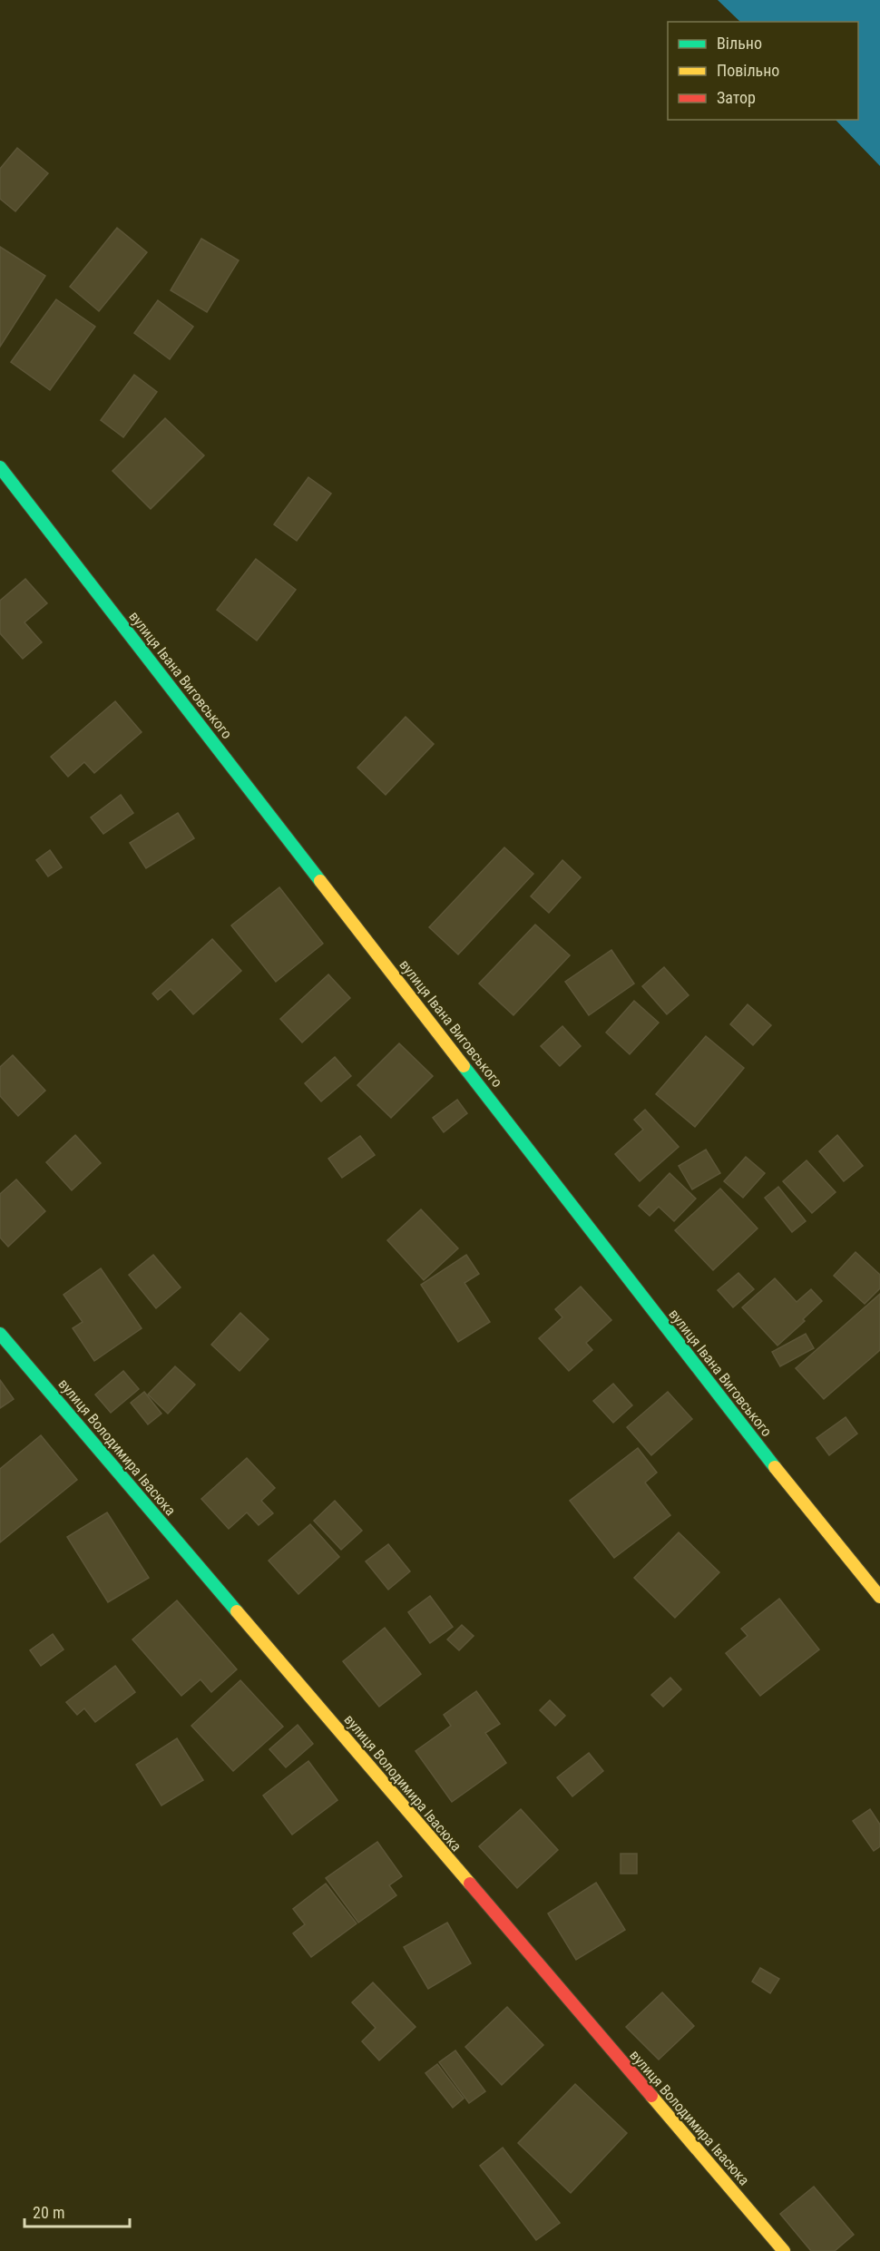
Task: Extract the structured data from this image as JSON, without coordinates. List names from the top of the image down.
{
  "streets": {
    "street": ["вулиця Івана Виговського", "вулиця Володимира Івасюка"]
  },
  "legend": ["Вільно", "Повільно", "Затор"],
  "scale_bar": "20 m"
}
